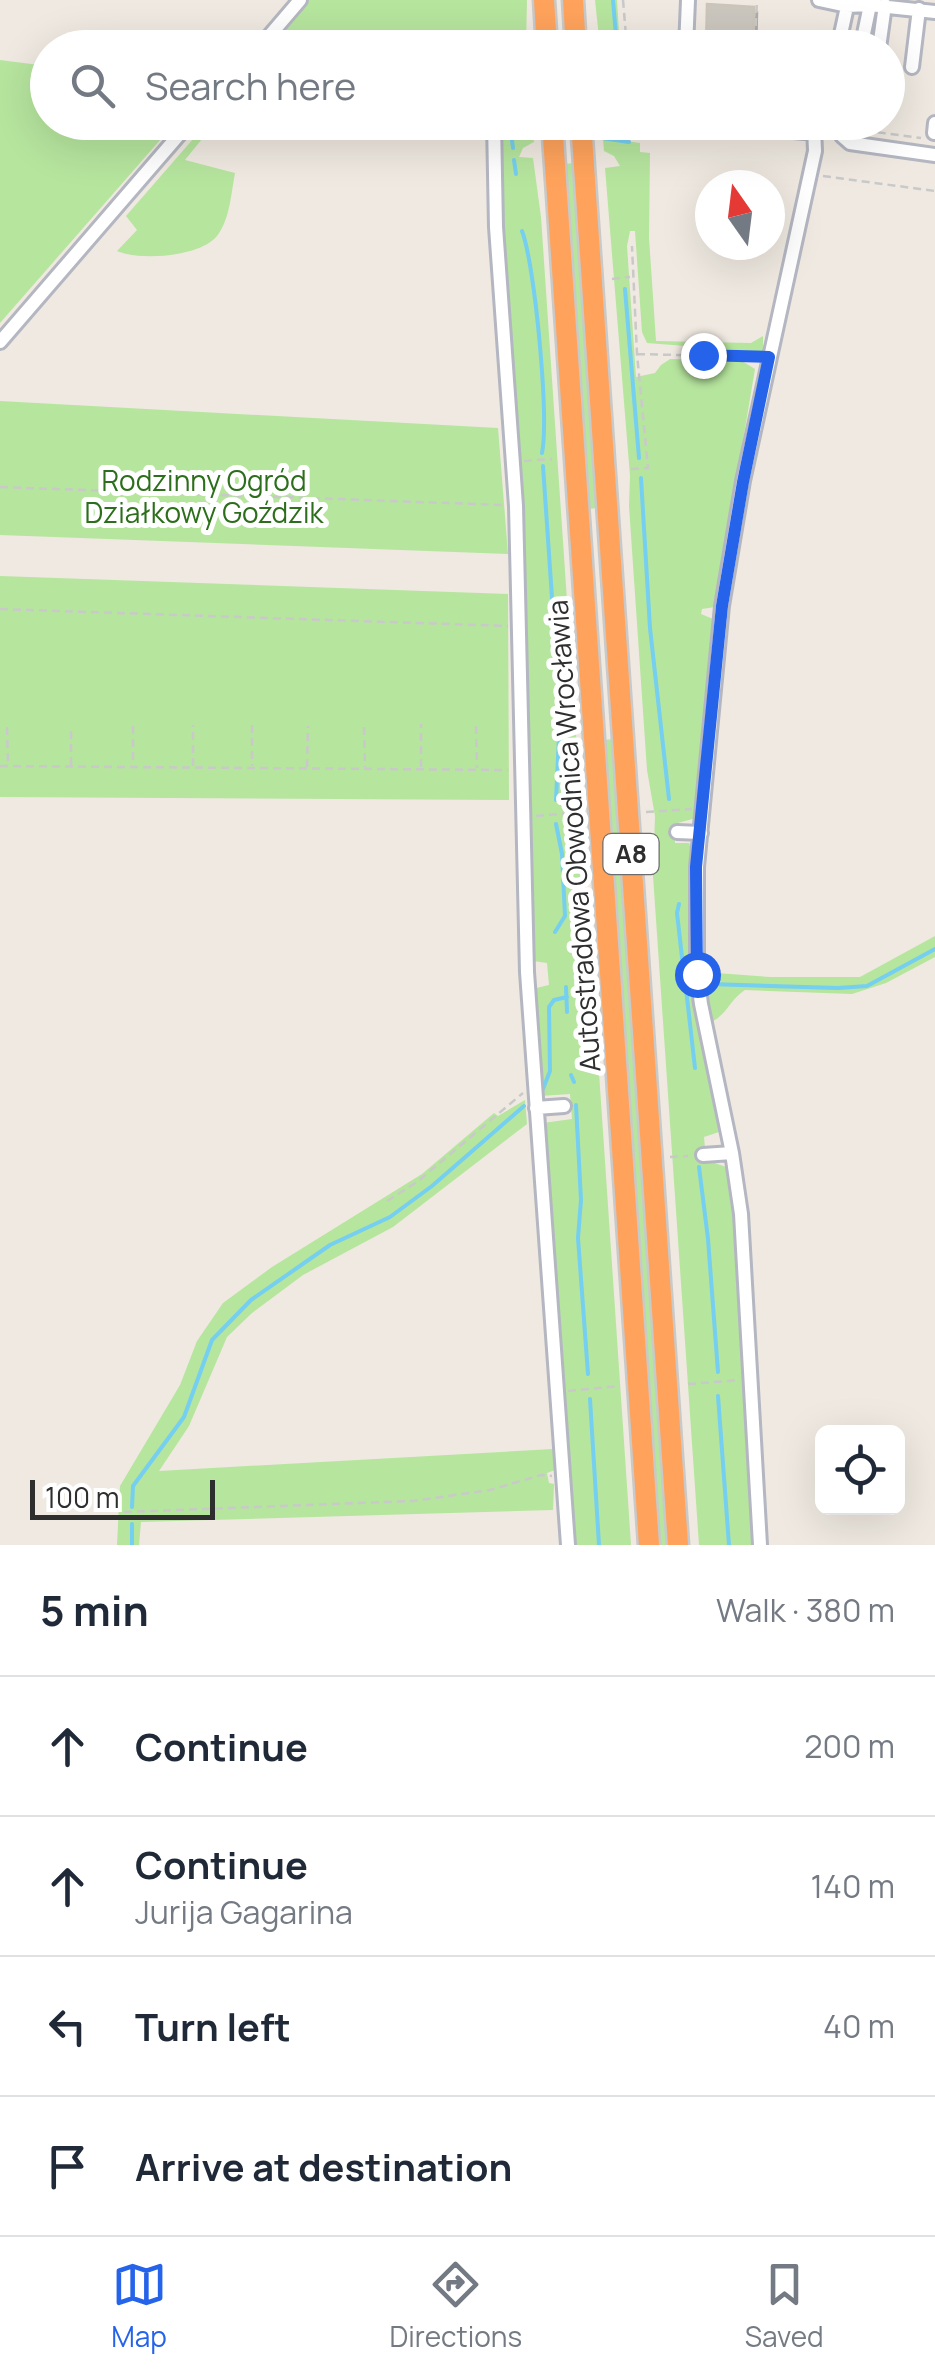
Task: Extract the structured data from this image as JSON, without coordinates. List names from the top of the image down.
{
  "streets": {
    "highway": ["Autostradowa Obwodnica Wrocławia", "A8"]
  },
  "parks": ["Rodzinny Ogród Działkowy Goździk"],
  "scale_bar": "100 m",
  "north": "top",
  "page": {
    "search": "Search here",
    "scale": "100 m",
    "heading": ["5 min", "Walk · 380 m"],
    "list": [
      ["Continue", "200 m"],
      ["Continue", "Jurija Gagarina", "140 m"],
      ["Turn left", "40 m"],
      "Arrive at destination"
    ],
    "nav": ["Map", "Directions", "Saved"]
  }
}
